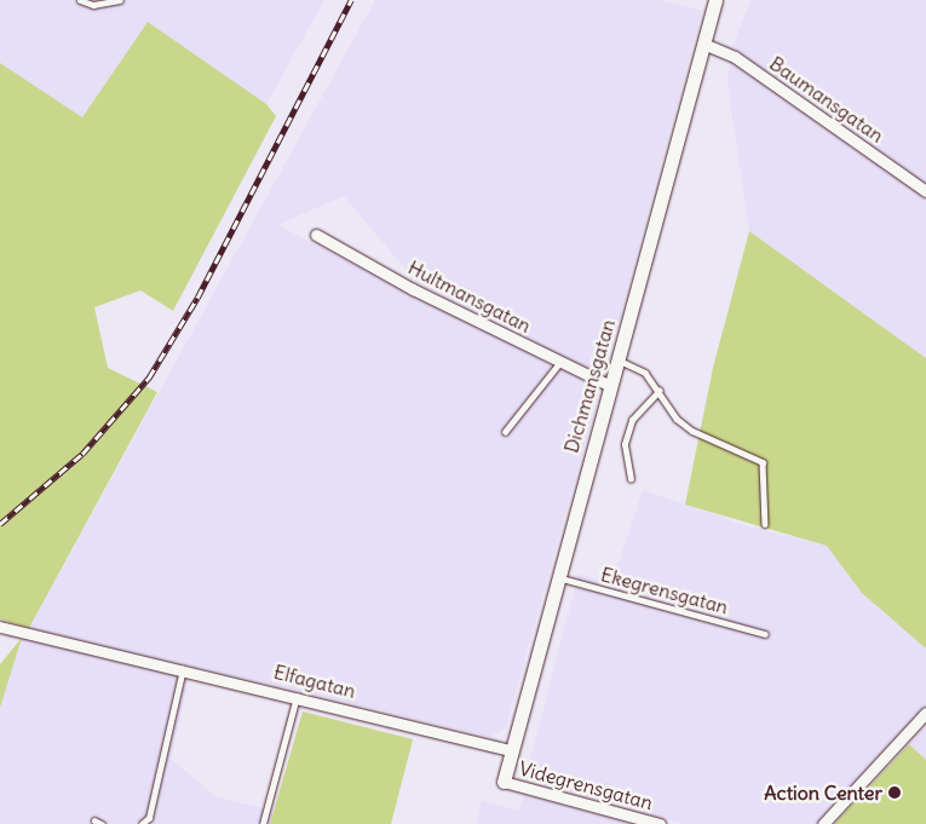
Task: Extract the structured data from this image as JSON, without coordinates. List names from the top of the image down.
{
  "streets": {
    "street": [
      "Baumansgatan",
      "Hultmansgatan",
      "Dichmansgatan",
      "Elfagatan",
      "Videgrensgatan"
    ],
    "lane": ["Ekegrensgatan"]
  },
  "crossings": [
    ["Baumansgatan", "Dichmansgatan"],
    ["Hultmansgatan", "Dichmansgatan"],
    ["Dichmansgatan", "Ekegrensgatan"],
    ["Dichmansgatan", "Elfagatan"],
    ["Dichmansgatan", "Videgrensgatan"]
  ],
  "places": ["Action Center"]
}
